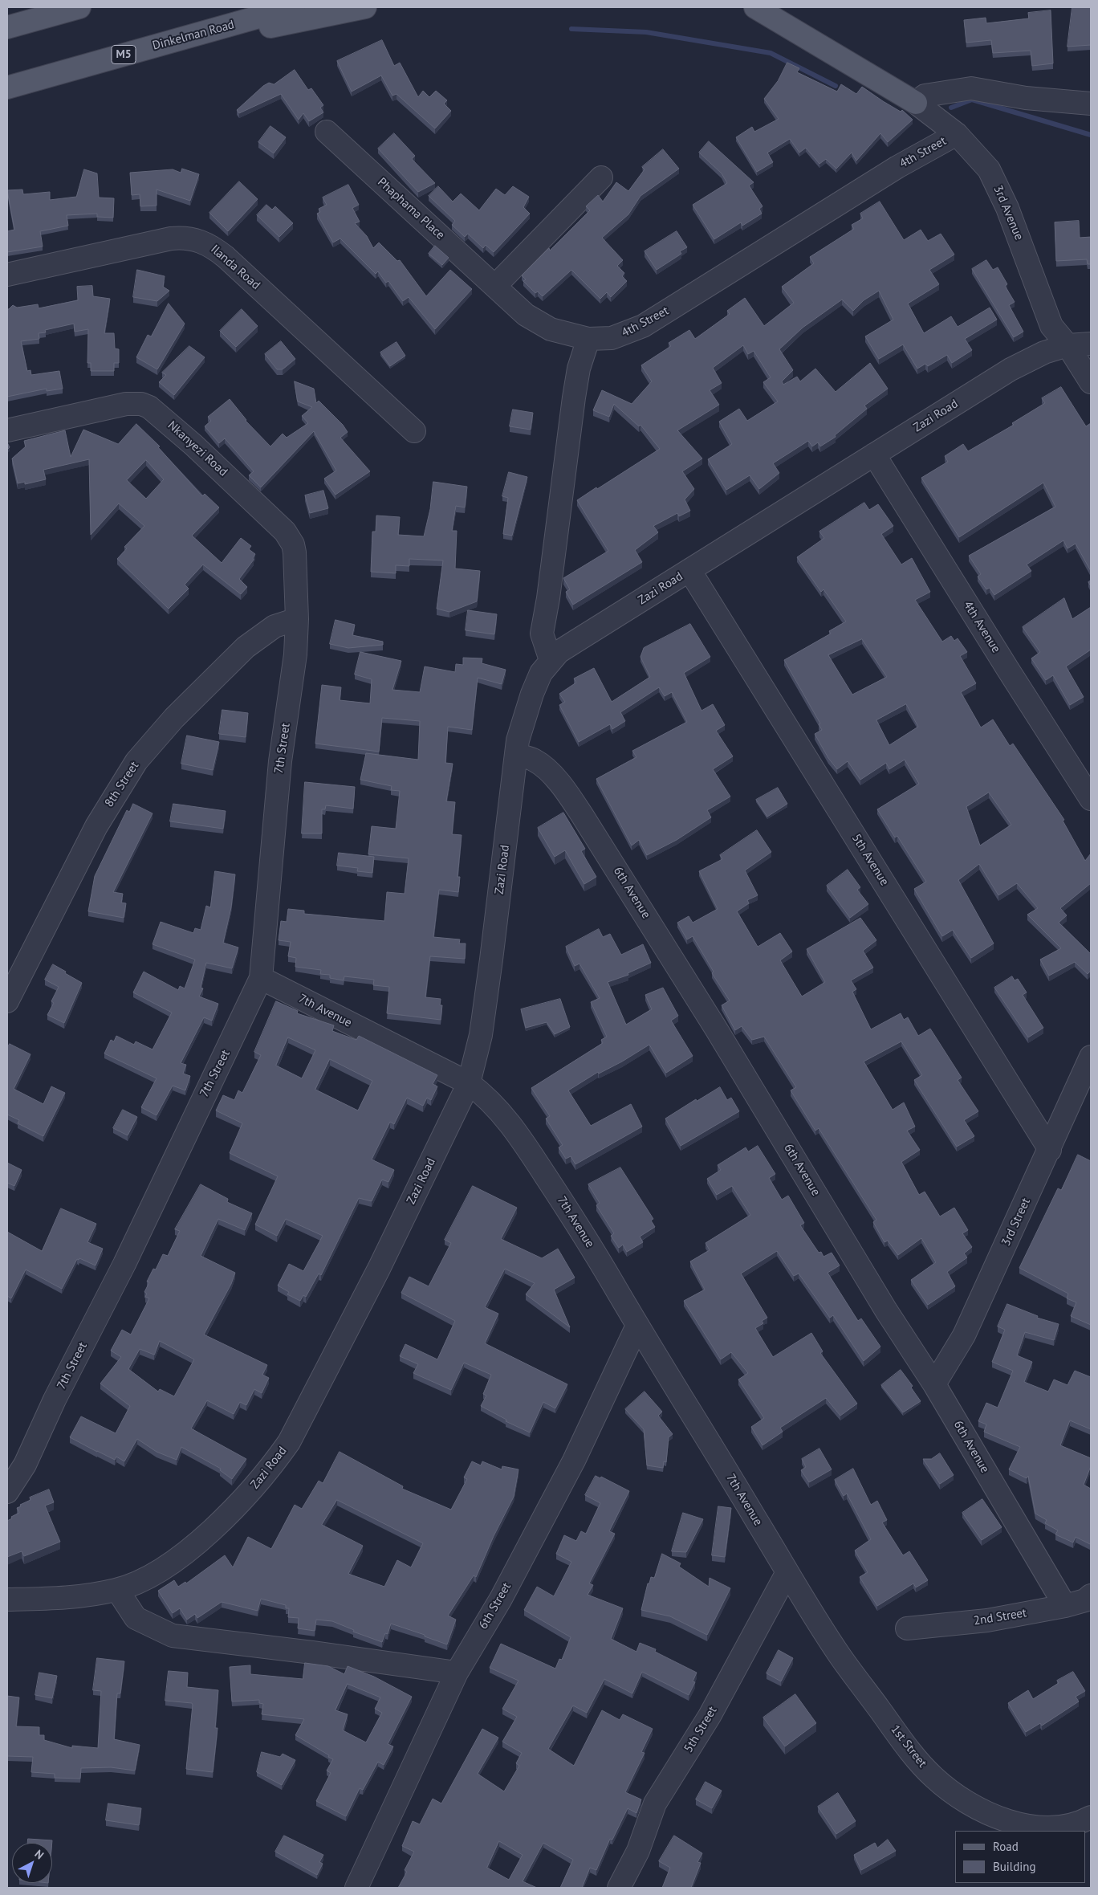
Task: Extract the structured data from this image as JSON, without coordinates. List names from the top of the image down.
{
  "streets": {
    "main road": ["Dinkelman Road", "M5"],
    "street": [
      "4th Street",
      "Phaphama Place",
      "3rd Avenue",
      "Ilanda Road",
      "Zazi Road",
      "Nkanyezi Road",
      "4th Avenue",
      "7th Street",
      "8th Street",
      "5th Avenue",
      "6th Avenue",
      "7th Avenue",
      "3rd Street",
      "6th Street",
      "2nd Street",
      "5th Street",
      "1st Street"
    ]
  },
  "crossings": [
    ["4th Street", "Phaphama Place"],
    ["4th Street", "3rd Avenue"],
    ["3rd Avenue", "Zazi Road"],
    ["Zazi Road", "4th Avenue"],
    ["Zazi Road", "5th Avenue"],
    ["Zazi Road", "6th Avenue"],
    ["Zazi Road", "7th Avenue"],
    ["Nkanyezi Road", "7th Street"],
    ["Nkanyezi Road", "8th Street"],
    ["7th Street", "8th Street"],
    ["7th Street", "7th Avenue"],
    ["5th Avenue", "3rd Street"],
    ["6th Avenue", "3rd Street"],
    ["6th Avenue", "2nd Street"],
    ["7th Avenue", "6th Street"],
    ["7th Avenue", "5th Street"],
    ["7th Avenue", "1st Street"],
    ["5th Street", "1st Street"]
  ],
  "legend": ["Road", "Building"],
  "north": "top right"
}
